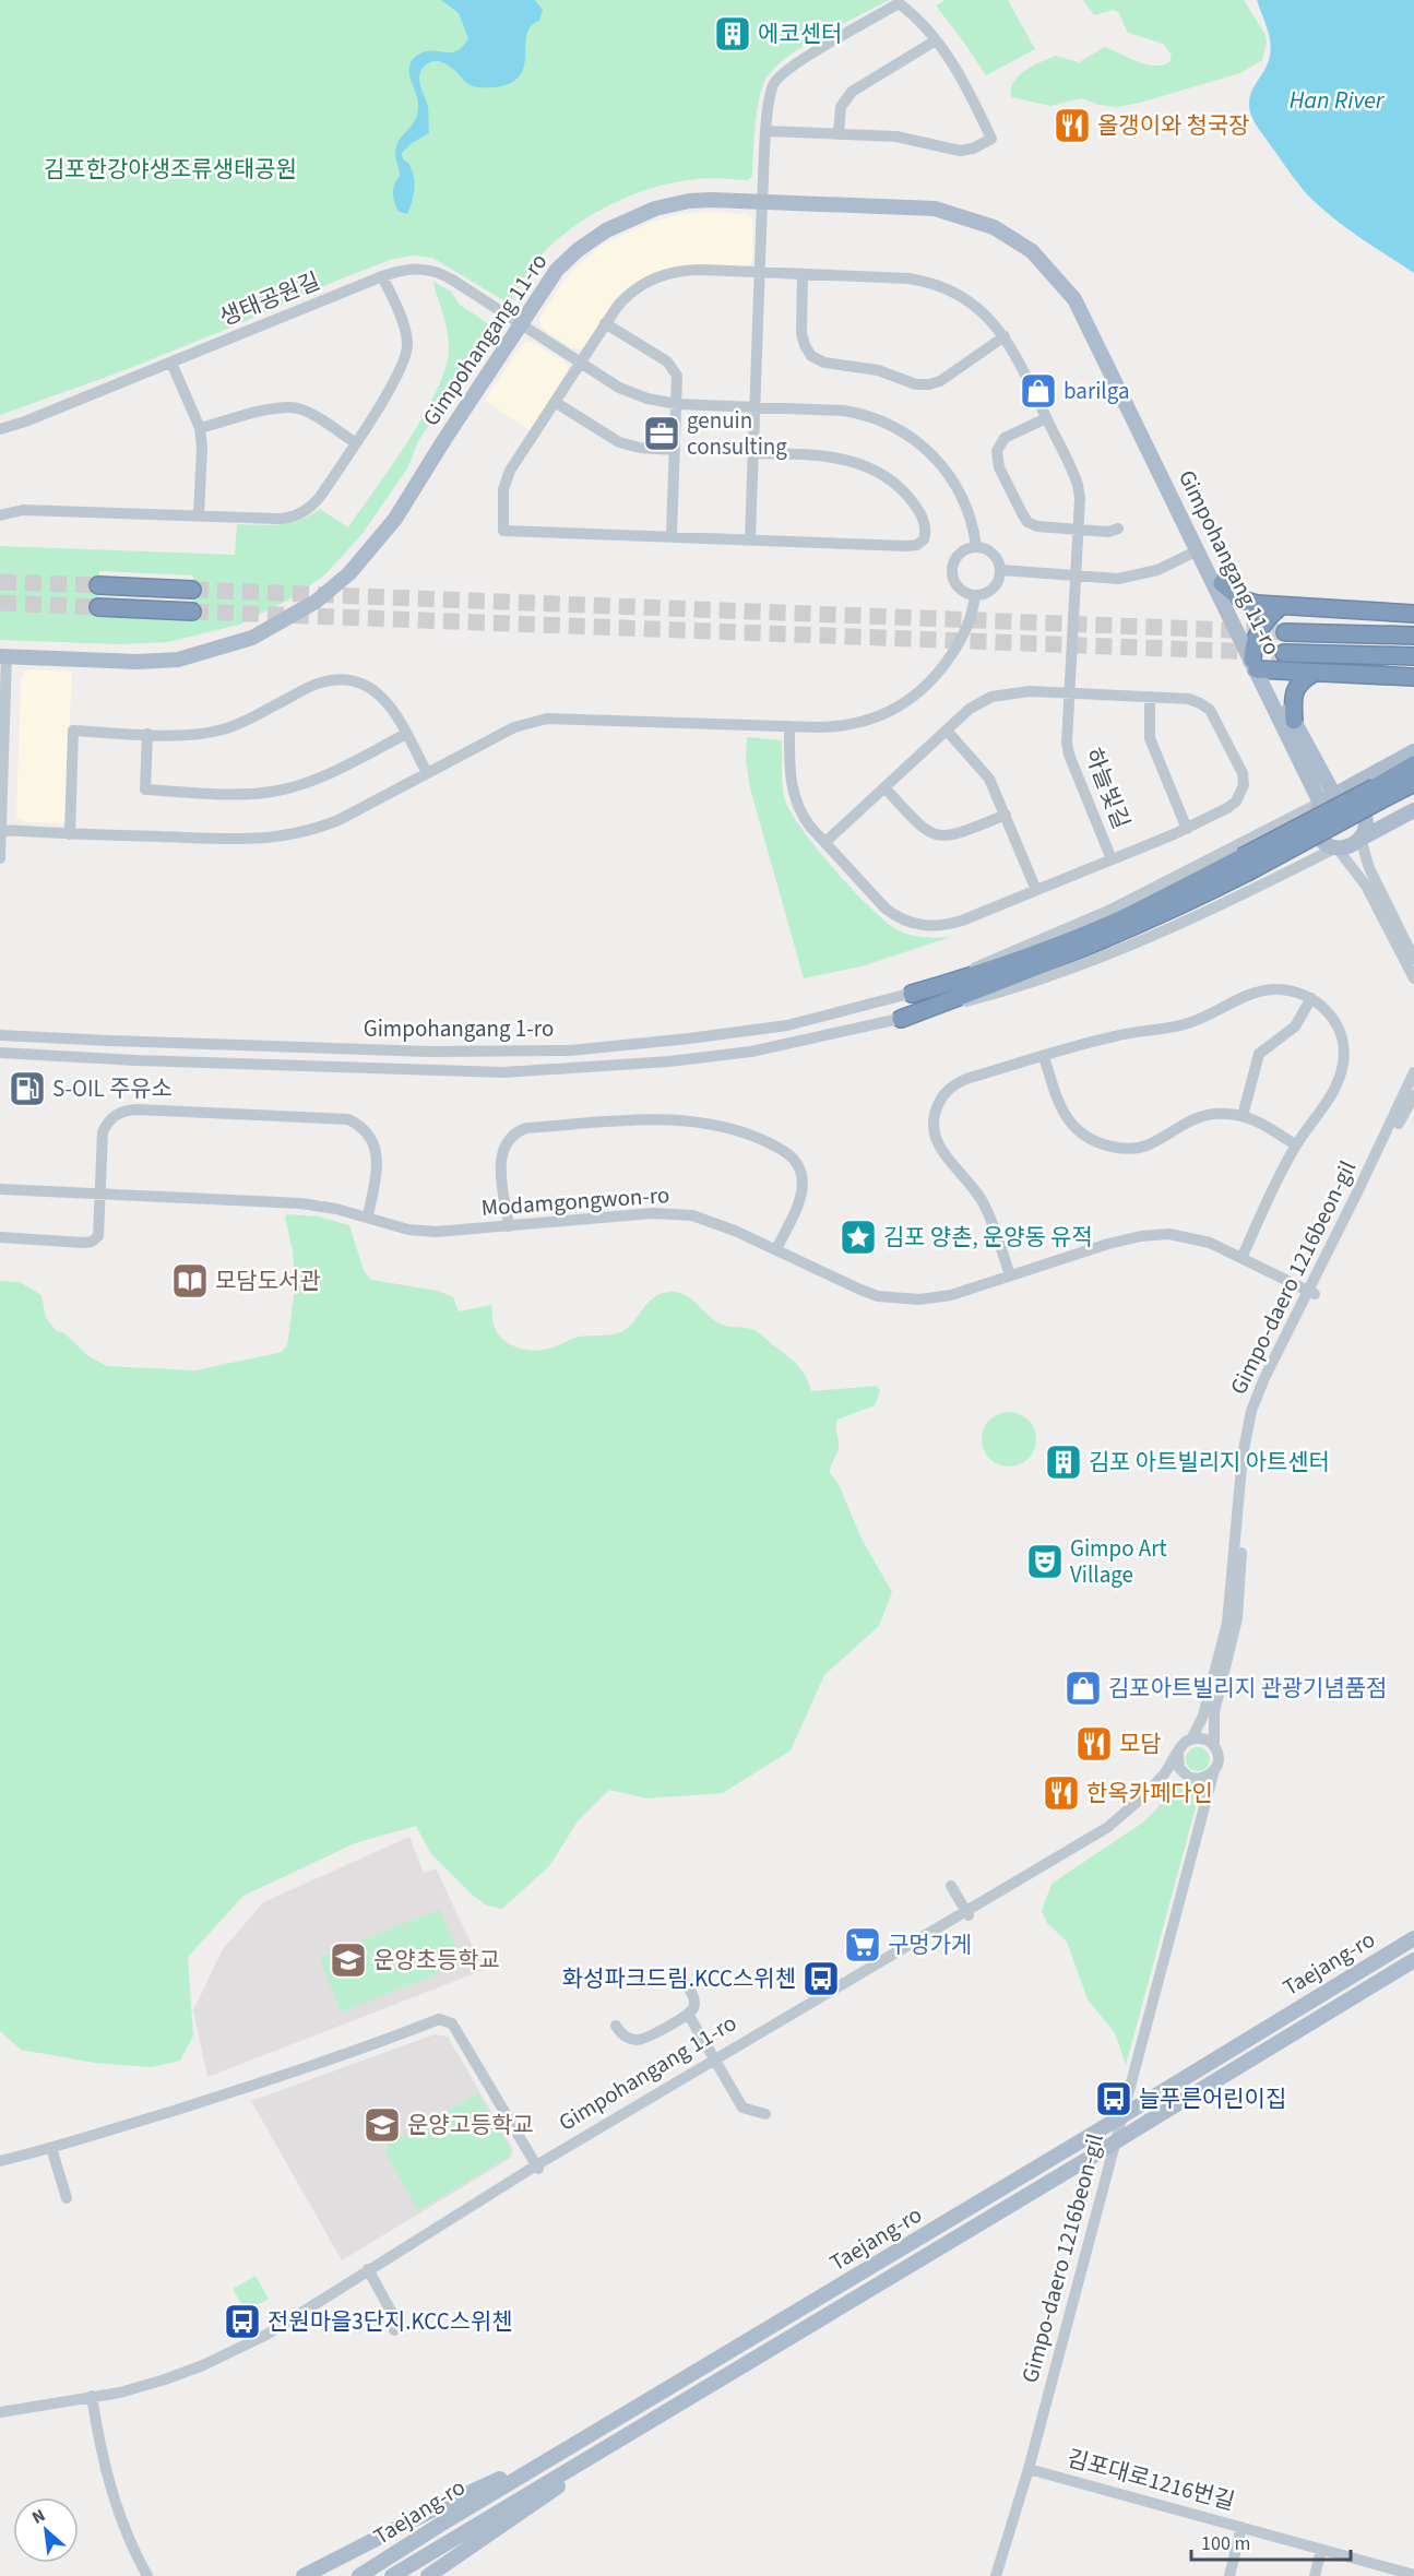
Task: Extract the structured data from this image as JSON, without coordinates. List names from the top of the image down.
{
  "streets": {
    "main road": ["Gimpohangang 11-ro", "Taejang-ro"],
    "street": [
      "생태공원길",
      "하늘빛길",
      "Gimpohangang 1-ro",
      "Modamgongwon-ro",
      "Gimpo-daero 1216beon-gil",
      "김포대로1216번길"
    ]
  },
  "crossings": [
    ["생태공원길", "Gimpohangang 11-ro"],
    ["생태공원길", "하늘빛길"],
    ["Gimpohangang 11-ro", "Gimpohangang 1-ro"],
    ["Gimpohangang 11-ro", "Gimpo-daero 1216beon-gil"],
    ["Modamgongwon-ro", "Gimpo-daero 1216beon-gil"],
    ["Gimpo-daero 1216beon-gil", "김포대로1216번길"]
  ],
  "water": ["Han River"],
  "parks": ["김포한강야생조류생태공원"],
  "places": {
    "building": ["에코센터", "김포 아트빌리지 아트센터"],
    "restaurant": ["올갱이와 청국장", "모담", "한옥카페다인"],
    "shop": ["barilga", "김포아트빌리지 관광기념품점"],
    "office": ["genuin consulting"],
    "fuel station": ["S-OIL 주유소"],
    "place": ["김포 양촌, 운양동 유적"],
    "library": ["모담도서관"],
    "theatre": ["Gimpo Art Village"],
    "supermarket": ["구멍가게"],
    "school or university": ["운양초등학교", "운양고등학교"],
    "bus stop": ["화성파크드림.KCC스위첸", "늘푸른어린이집", "전원마을3단지.KCC스위첸"]
  },
  "scale_bar": "100 m",
  "north": "top left"
}
